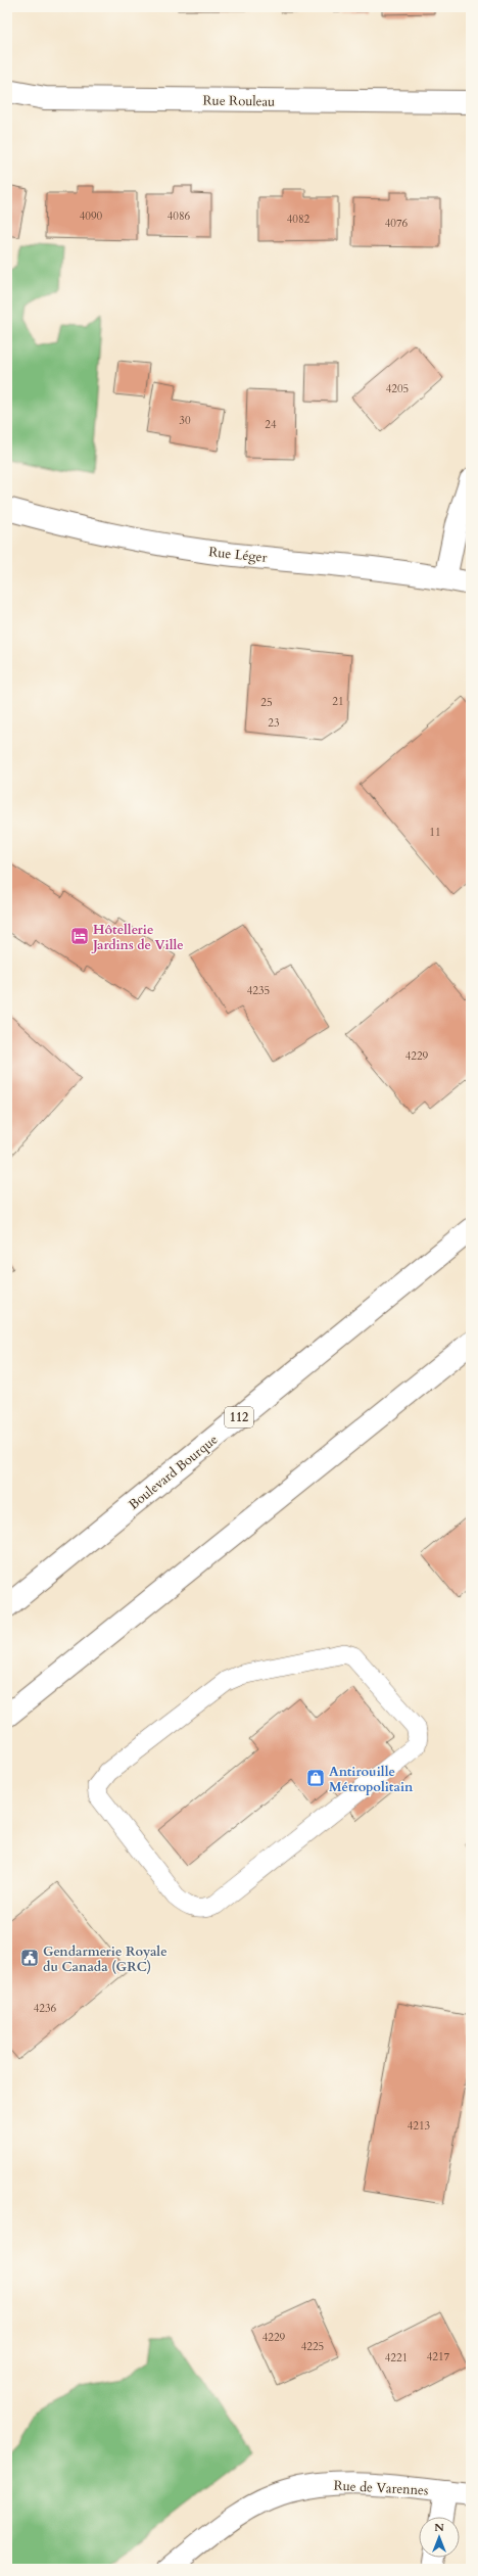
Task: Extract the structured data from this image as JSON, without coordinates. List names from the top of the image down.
{
  "streets": {
    "street": [
      "Rue Rouleau",
      "Rue Léger",
      "112",
      "Boulevard Bourque",
      "Rue de Varennes"
    ]
  },
  "places": {
    "hotel": ["Hôtellerie Jardins de Ville"],
    "shop": ["Antirouille Métropolitain"],
    "public building": ["Gendarmerie Royale du Canada (GRC)"]
  },
  "house_numbers": [
    "4090",
    "4086",
    "4082",
    "4076",
    "4205",
    "30",
    "24",
    "21",
    "25",
    "23",
    "11",
    "4235",
    "4229",
    "4236",
    "4213",
    "4229",
    "4225",
    "4217",
    "4221"
  ],
  "north": "top"
}
